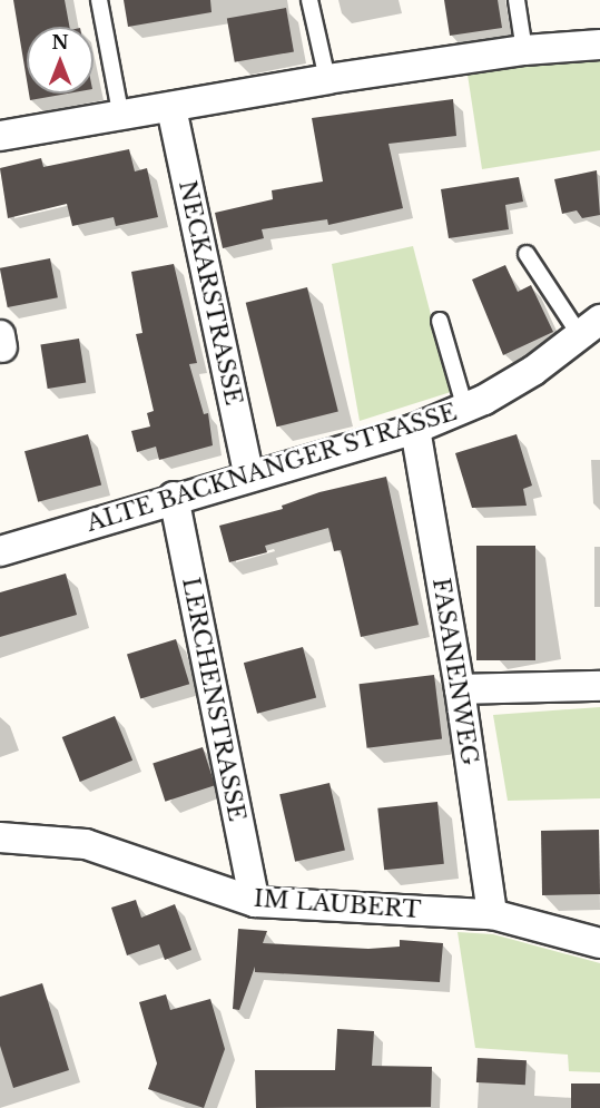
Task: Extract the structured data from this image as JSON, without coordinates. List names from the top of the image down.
{
  "streets": {
    "street": [
      "NECKARSTRASSE",
      "ALTE BACKNANGER STRASSE",
      "FASANENWEG",
      "LERCHENSTRASSE",
      "IM LAUBERT"
    ]
  },
  "crossings": [
    ["NECKARSTRASSE", "ALTE BACKNANGER STRASSE"],
    ["ALTE BACKNANGER STRASSE", "FASANENWEG"],
    ["ALTE BACKNANGER STRASSE", "LERCHENSTRASSE"],
    ["FASANENWEG", "IM LAUBERT"],
    ["LERCHENSTRASSE", "IM LAUBERT"]
  ],
  "north": "top"
}
